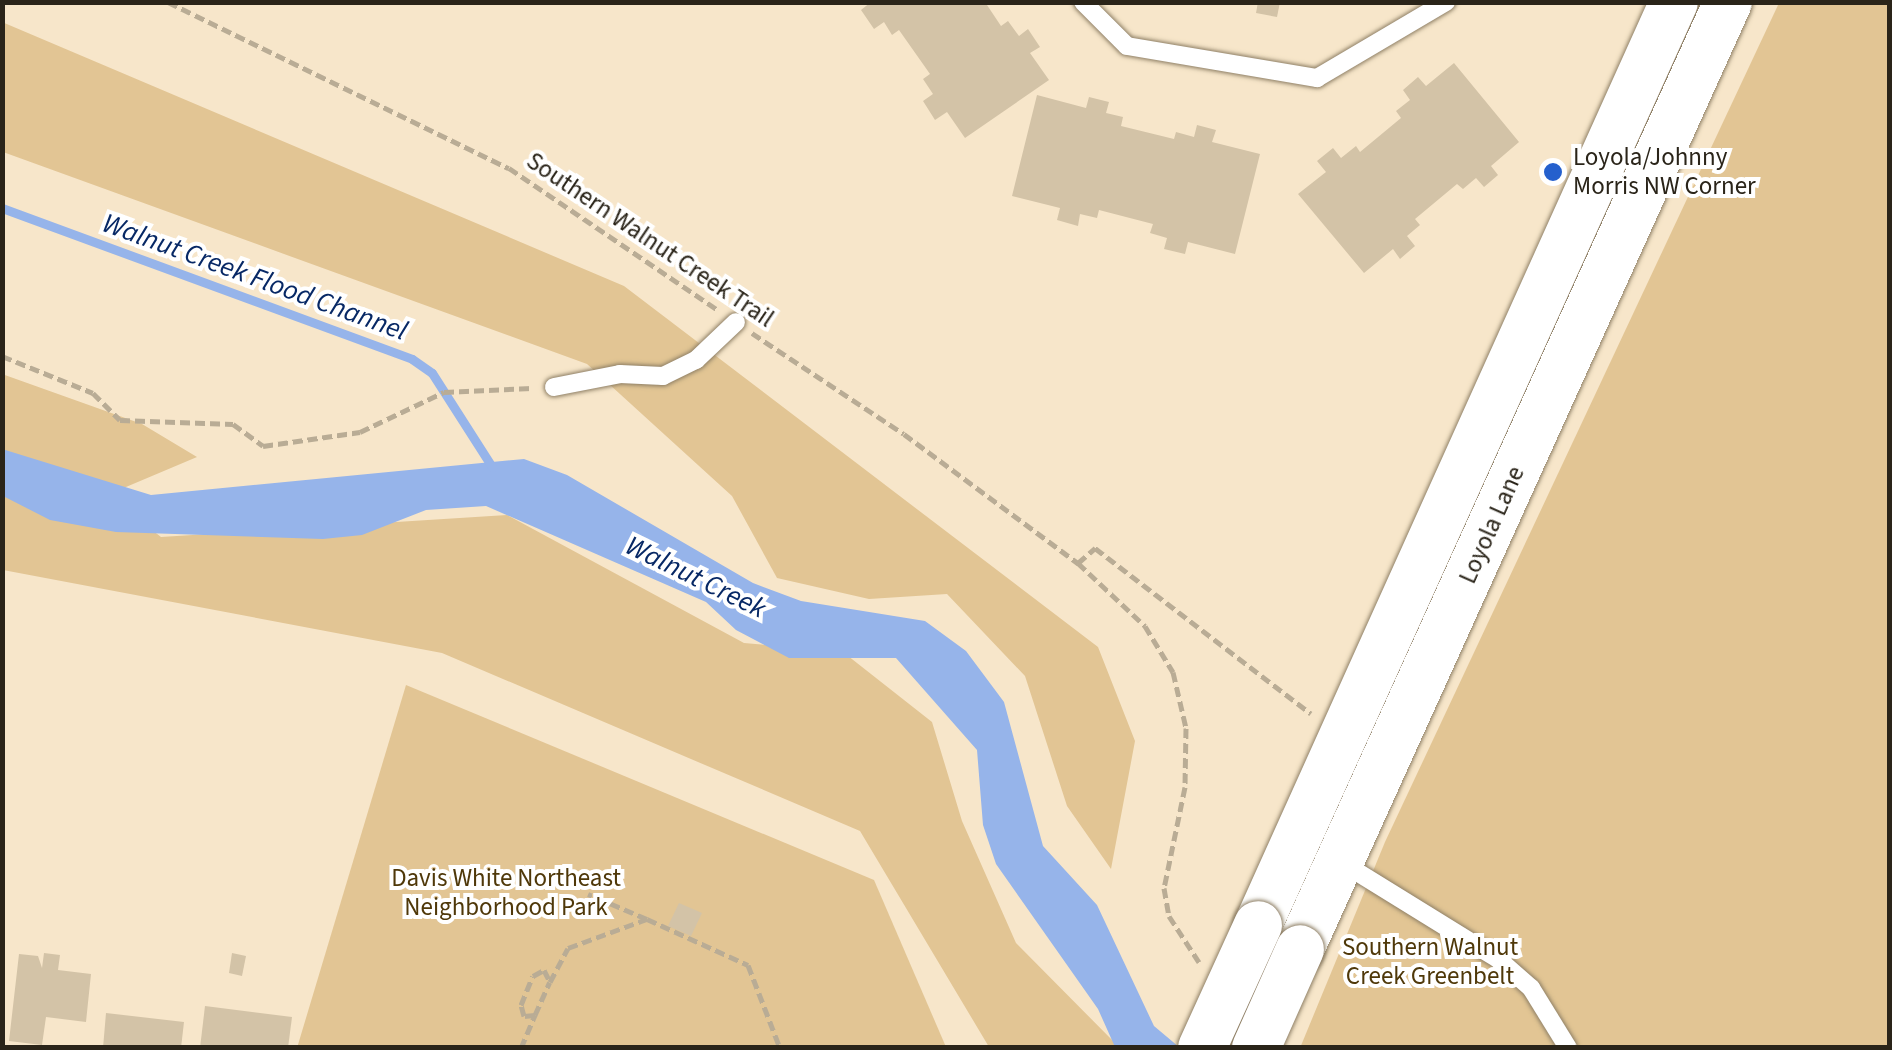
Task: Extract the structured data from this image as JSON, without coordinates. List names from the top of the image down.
{
  "streets": {
    "main road": ["Loyola Lane"],
    "path": ["Southern Walnut Creek Trail"]
  },
  "water": ["Walnut Creek Flood Channel", "Walnut Creek"],
  "parks": ["Davis White Northeast Neighborhood Park", "Southern Walnut Creek Greenbelt"],
  "places": ["Loyola/Johnny Morris NW Corner"]
}
